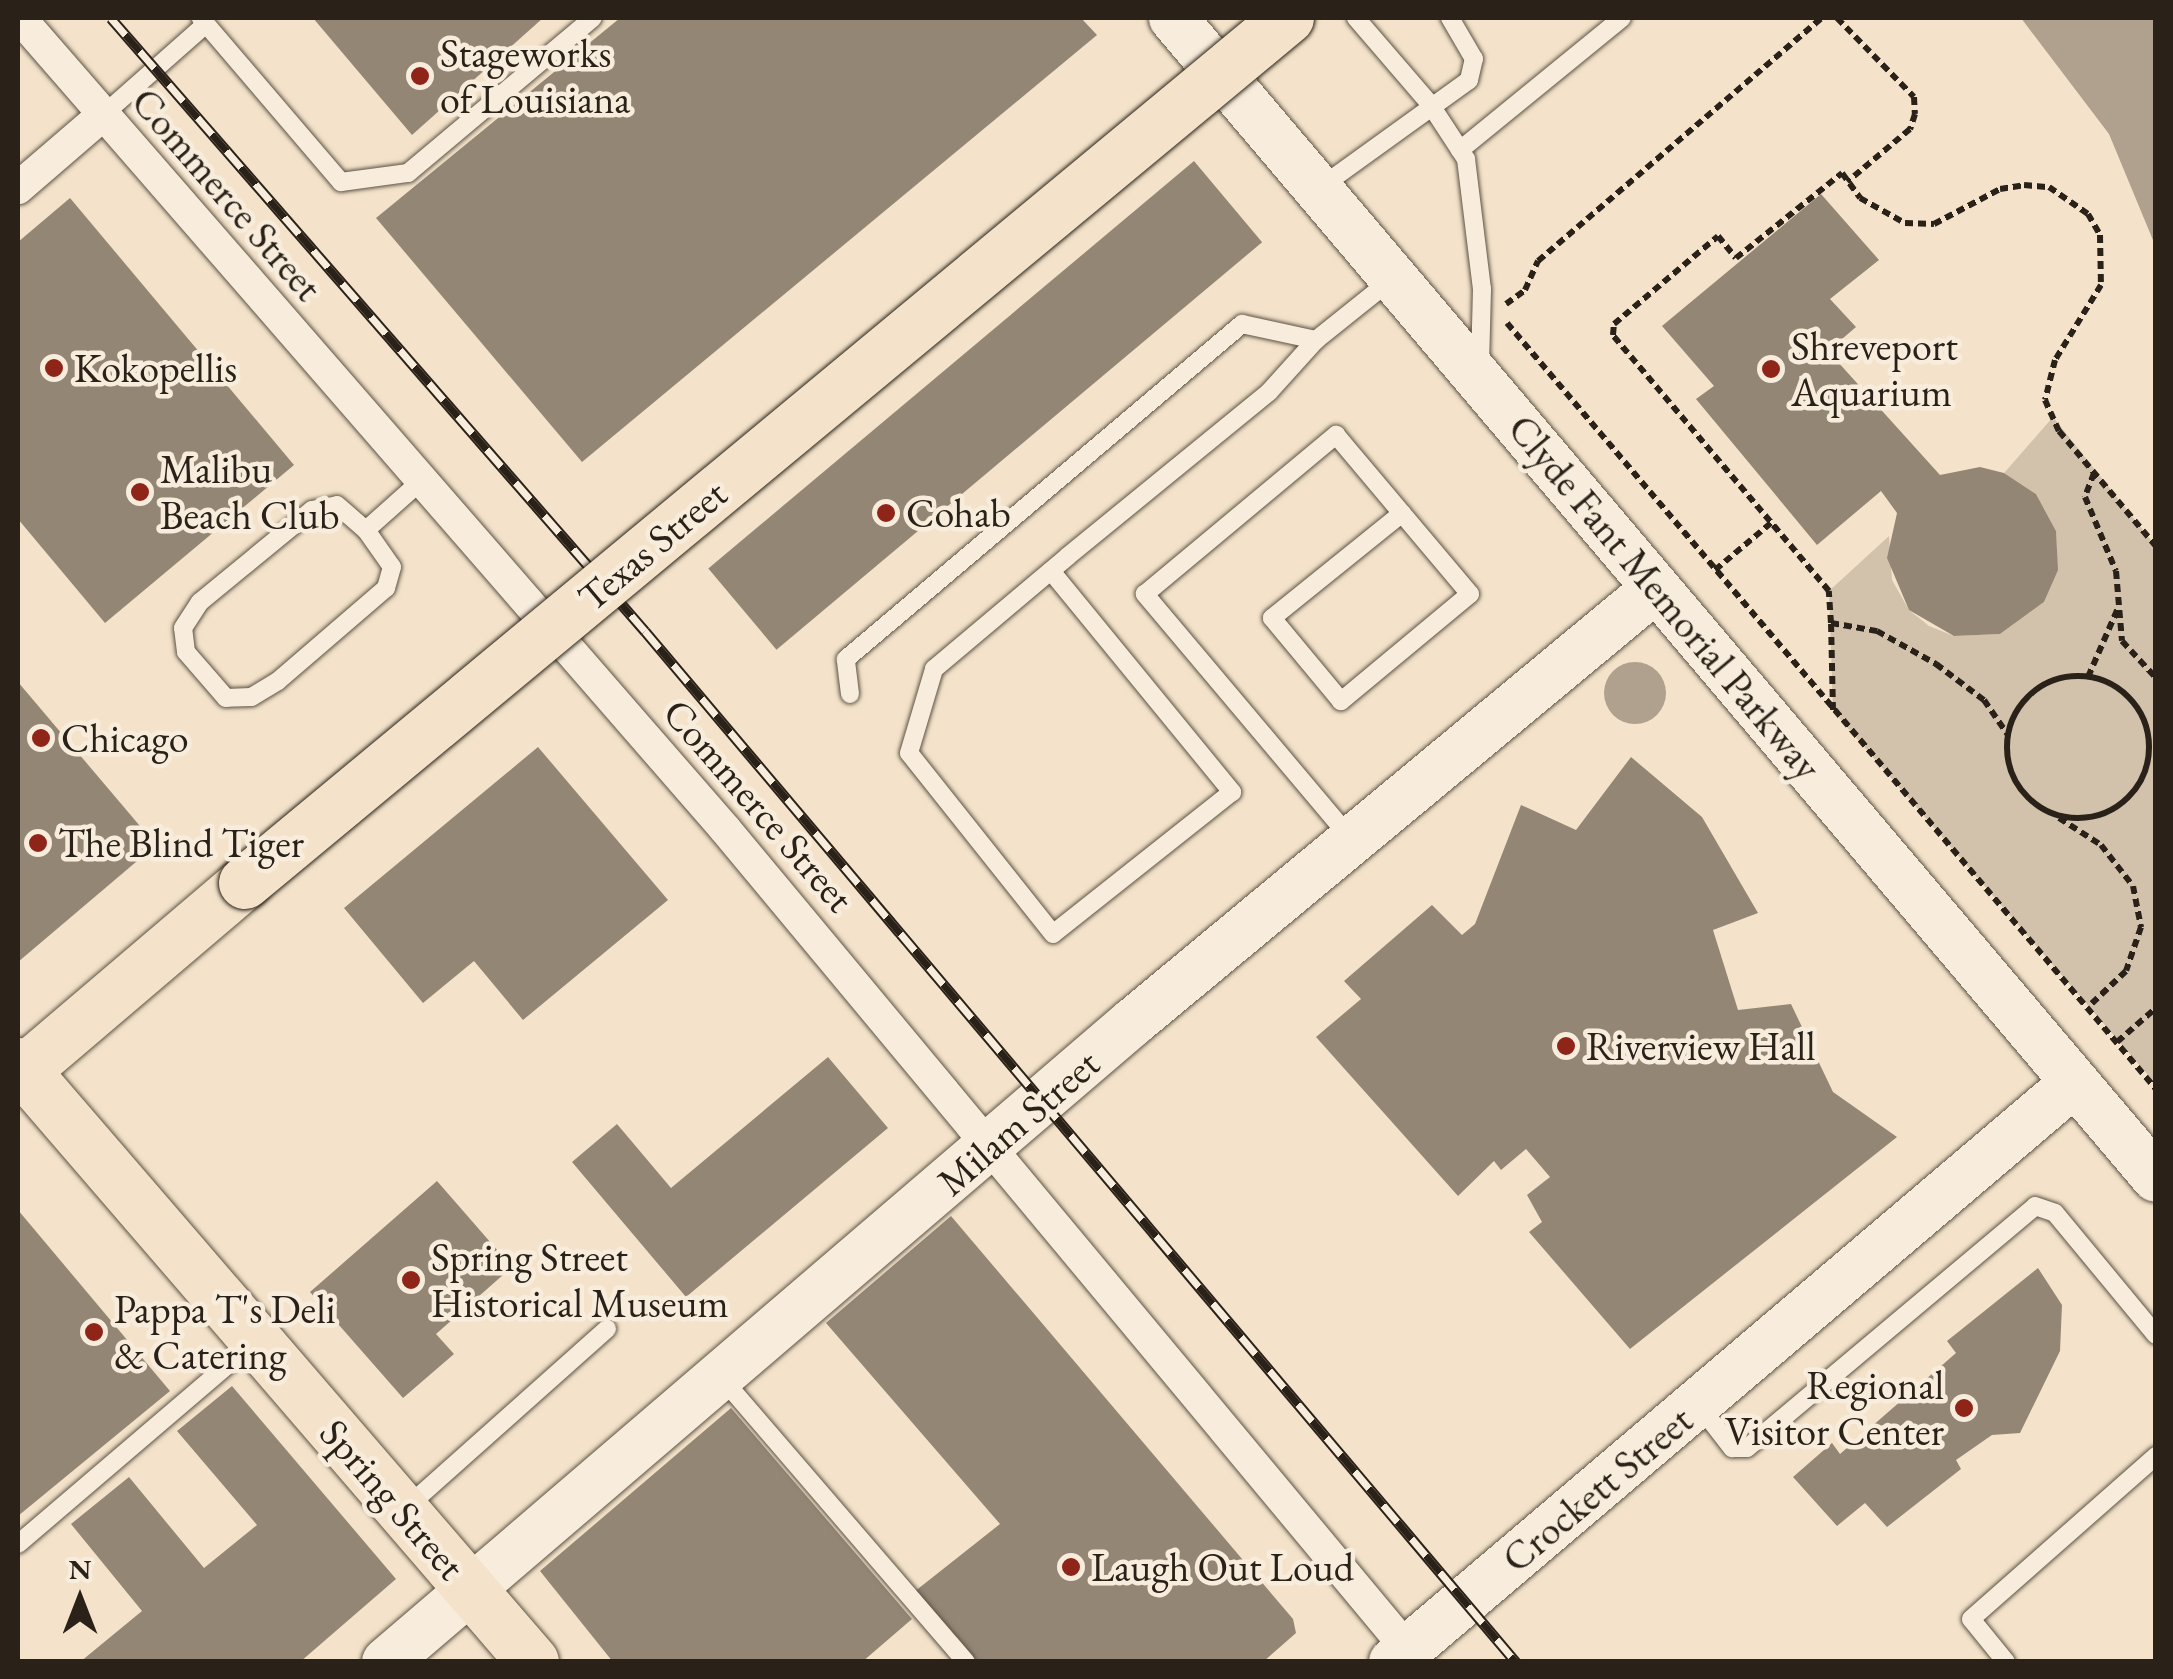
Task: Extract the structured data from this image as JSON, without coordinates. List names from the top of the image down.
{
  "streets": {
    "main road": ["Texas Street", "Spring Street"],
    "street": [
      "Commerce Street",
      "Clyde Fant Memorial Parkway",
      "Milam Street",
      "Crockett Street"
    ]
  },
  "crossings": [
    ["Commerce Street", "Milam Street"],
    ["Commerce Street", "Crockett Street"],
    ["Texas Street", "Spring Street"],
    ["Clyde Fant Memorial Parkway", "Milam Street"],
    ["Clyde Fant Memorial Parkway", "Crockett Street"],
    ["Milam Street", "Spring Street"]
  ],
  "places": [
    "Stageworks of Louisiana",
    "Kokopellis",
    "Shreveport Aquarium",
    "Malibu Beach Club",
    "Cohab",
    "Chicago",
    "The Blind Tiger",
    "Riverview Hall",
    "Spring Street Historical Museum",
    "Pappa T's Deli & Catering",
    "Regional Visitor Center",
    "Laugh Out Loud"
  ],
  "north": "top"
}
